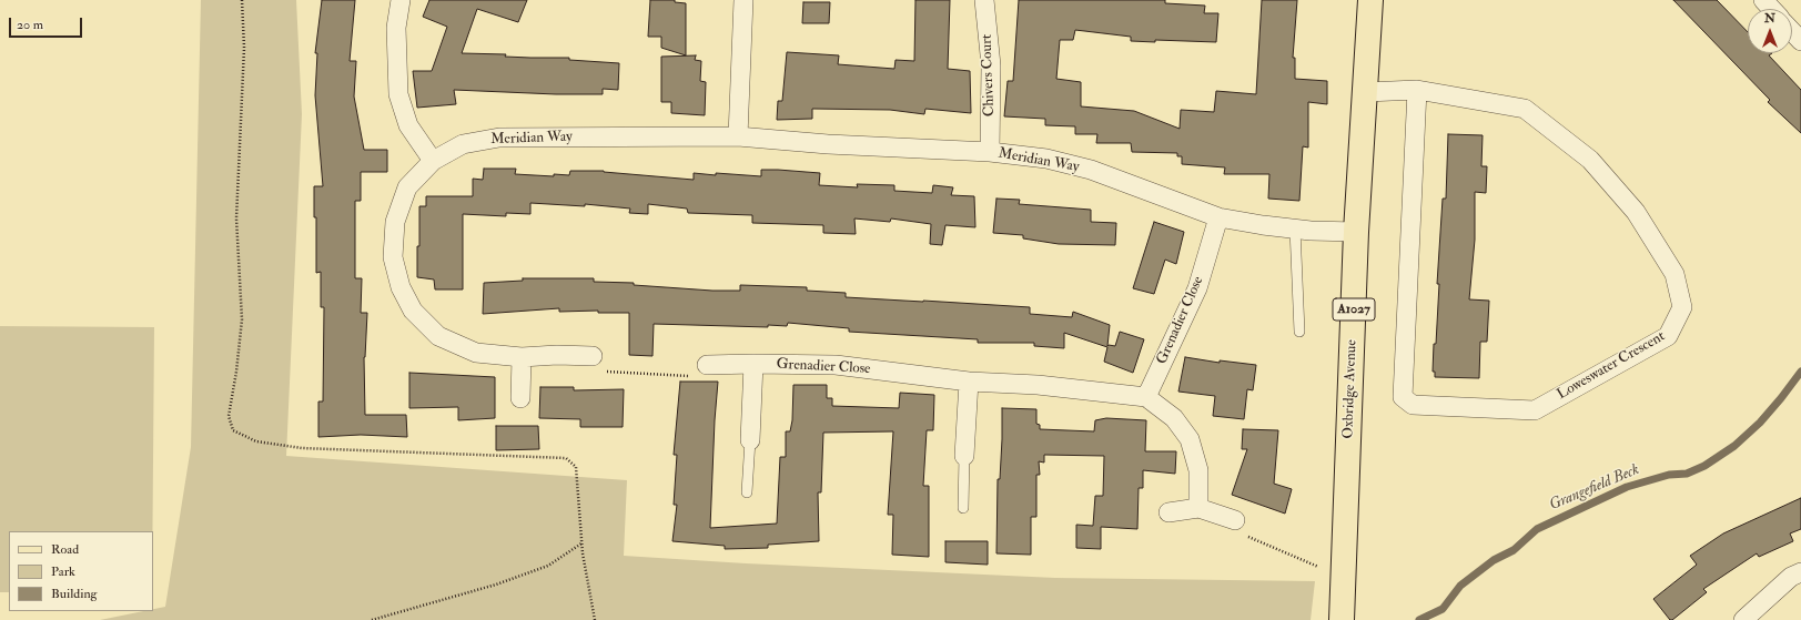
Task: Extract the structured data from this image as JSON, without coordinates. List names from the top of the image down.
{
  "streets": {
    "main road": ["A1027", "Oxbridge Avenue"],
    "street": [
      "Chivers Court",
      "Meridian Way",
      "Grenadier Close",
      "Loweswater Crescent"
    ]
  },
  "crossings": [
    ["Chivers Court", "Meridian Way"],
    ["Meridian Way", "Grenadier Close"],
    ["Meridian Way", "Oxbridge Avenue"],
    ["Loweswater Crescent", "Oxbridge Avenue"]
  ],
  "water": ["Grangefield Beck"],
  "legend": ["Road", "Park", "Building"],
  "scale_bar": "20 m",
  "north": "top"
}
